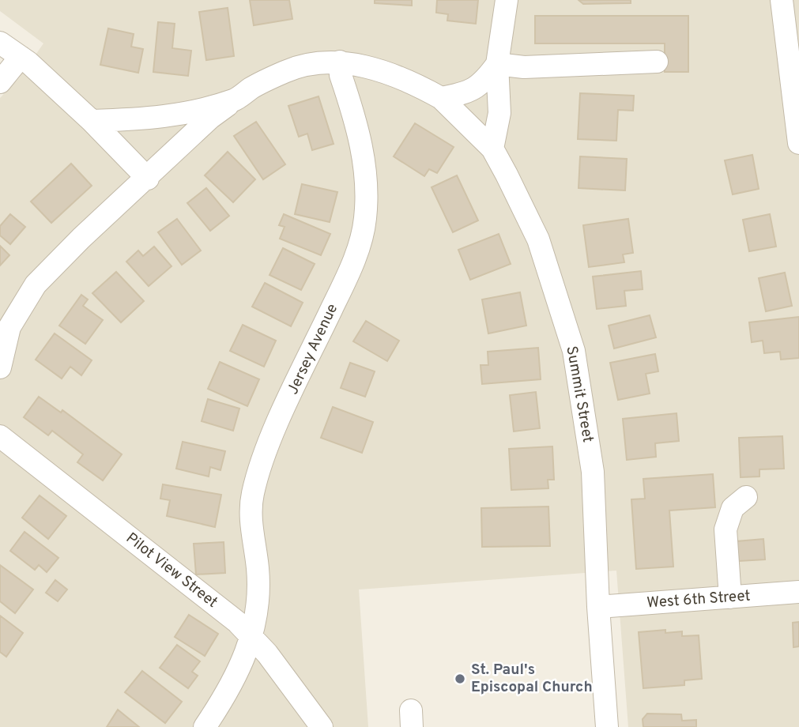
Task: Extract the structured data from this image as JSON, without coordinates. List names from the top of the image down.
{
  "streets": {
    "street": [
      "Jersey Avenue",
      "Summit Street",
      "Pilot View Street",
      "West 6th Street"
    ]
  },
  "crossings": [
    ["Jersey Avenue", "Summit Street"],
    ["Jersey Avenue", "Pilot View Street"],
    ["Summit Street", "West 6th Street"]
  ],
  "places": ["St. Paul's Episcopal Church"]
}
